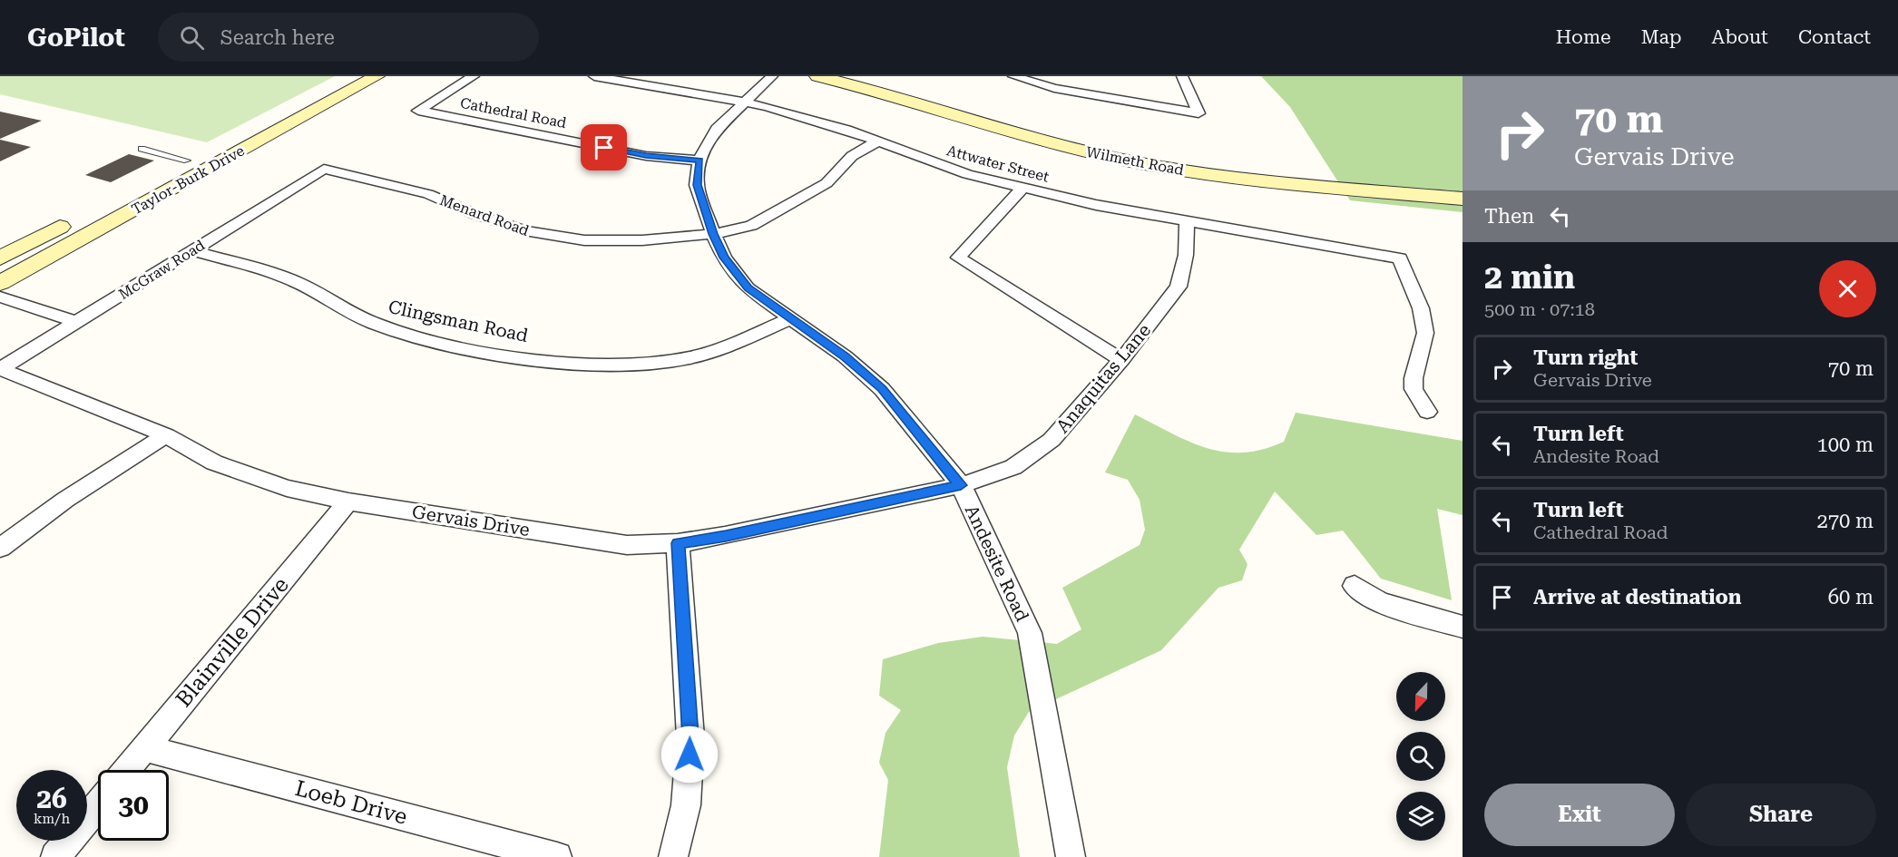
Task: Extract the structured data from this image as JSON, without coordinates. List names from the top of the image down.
{
  "streets": {
    "street": [
      "Cathedral Road",
      "Wilmeth Road",
      "Attwater Street",
      "Taylor-Burk Drive",
      "Menard Road",
      "McGraw Road",
      "Clingsman Road",
      "Anaquitas Lane",
      "Gervais Drive",
      "Andesite Road",
      "Blainville Drive",
      "Loeb Drive"
    ]
  },
  "crossings": [
    ["Cathedral Road", "Andesite Road"],
    ["Attwater Street", "Menard Road"],
    ["Attwater Street", "Anaquitas Lane"],
    ["Attwater Street", "Andesite Road"],
    ["Menard Road", "McGraw Road"],
    ["Menard Road", "Andesite Road"],
    ["McGraw Road", "Clingsman Road"],
    ["McGraw Road", "Gervais Drive"],
    ["Clingsman Road", "Andesite Road"],
    ["Anaquitas Lane", "Gervais Drive"],
    ["Anaquitas Lane", "Andesite Road"],
    ["Gervais Drive", "Andesite Road"],
    ["Gervais Drive", "Blainville Drive"],
    ["Blainville Drive", "Loeb Drive"]
  ],
  "north": "bottom",
  "page": {
    "header": "GoPilot",
    "search": "Search here",
    "nav": [
      "Home",
      "Map",
      "About",
      "Contact"
    ],
    "turn": ["70 m", "Gervais Drive"],
    "then": "Then",
    "heading": ["2 min", "500 m · 07:18"],
    "list": [
      {
        "name": "Turn right",
        "note": "Gervais Drive",
        "value": "70 m"
      },
      {
        "name": "Turn left",
        "note": "Andesite Road",
        "value": "100 m"
      },
      {
        "name": "Turn left",
        "note": "Cathedral Road",
        "value": "270 m"
      },
      {
        "name": "Arrive at destination",
        "value": "60 m"
      }
    ],
    "speed": "26 km/h",
    "limit": "30",
    "buttons": ["Exit", "Share"]
  }
}
